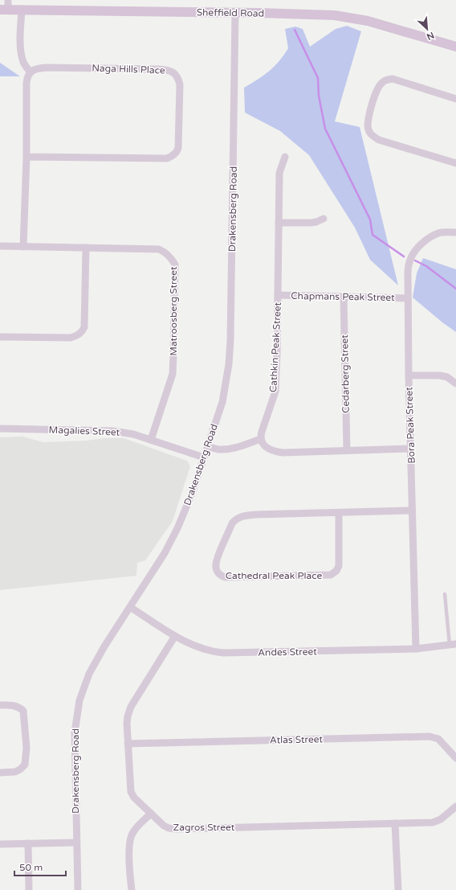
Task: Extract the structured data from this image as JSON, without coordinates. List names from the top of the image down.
{
  "streets": {
    "street": [
      "Sheffield Road",
      "Naga Hills Place",
      "Drakensberg Road",
      "Chapmans Peak Street",
      "Matroosberg Street",
      "Cathkin Peak Street",
      "Cedarberg Street",
      "Bora Peak Street",
      "Magalies Street",
      "Cathedral Peak Place",
      "Andes Street",
      "Atlas Street",
      "Zagros Street"
    ]
  },
  "crossings": [
    ["Sheffield Road", "Drakensberg Road"],
    ["Drakensberg Road", "Magalies Street"],
    ["Drakensberg Road", "Andes Street"],
    ["Chapmans Peak Street", "Cathkin Peak Street"],
    ["Chapmans Peak Street", "Cedarberg Street"],
    ["Chapmans Peak Street", "Bora Peak Street"],
    ["Matroosberg Street", "Magalies Street"],
    ["Bora Peak Street", "Cathedral Peak Place"],
    ["Bora Peak Street", "Andes Street"],
    ["Andes Street", "Zagros Street"],
    ["Atlas Street", "Zagros Street"]
  ],
  "scale_bar": "50 m",
  "north": "bottom right"
}
